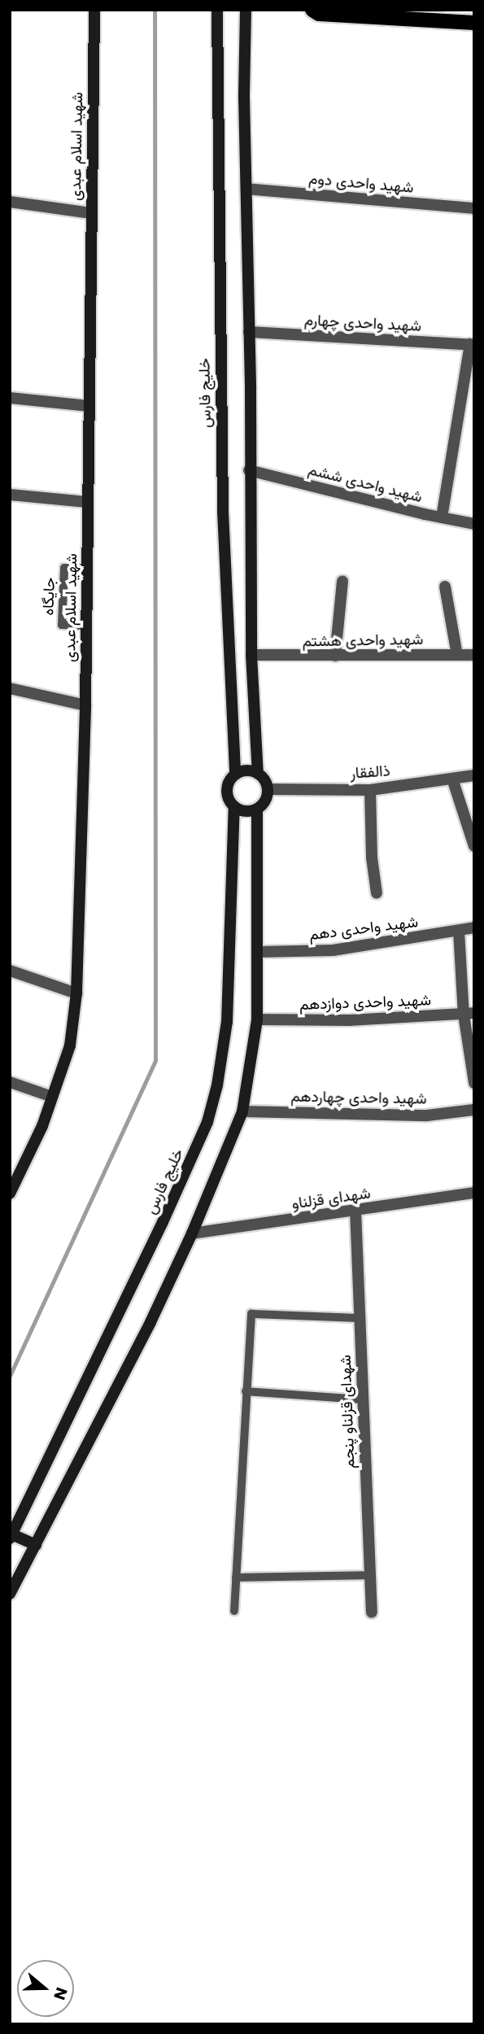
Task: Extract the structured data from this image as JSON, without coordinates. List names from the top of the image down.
{
  "streets": {
    "main road": ["شهید اسلام عبدی", "خلیج فارس"],
    "street": [
      "شهید واحدی دوم",
      "شهید واحدی چهارم",
      "شهید واحدی ششم",
      "شهید واحدی هشتم",
      "ذالفقار",
      "شهید واحدی دهم",
      "شهید واحدی دوازدهم",
      "شهید واحدی چهاردهم",
      "شهدای قزلناو",
      "شهدای قزلناو پنجم"
    ],
    "lane": ["جایگاه"]
  },
  "crossings": [
    ["شهید اسلام عبدی", "جایگاه"],
    ["خلیج فارس", "ذالفقار"],
    ["شهدای قزلناو", "شهدای قزلناو پنجم"]
  ],
  "north": "right"
}
